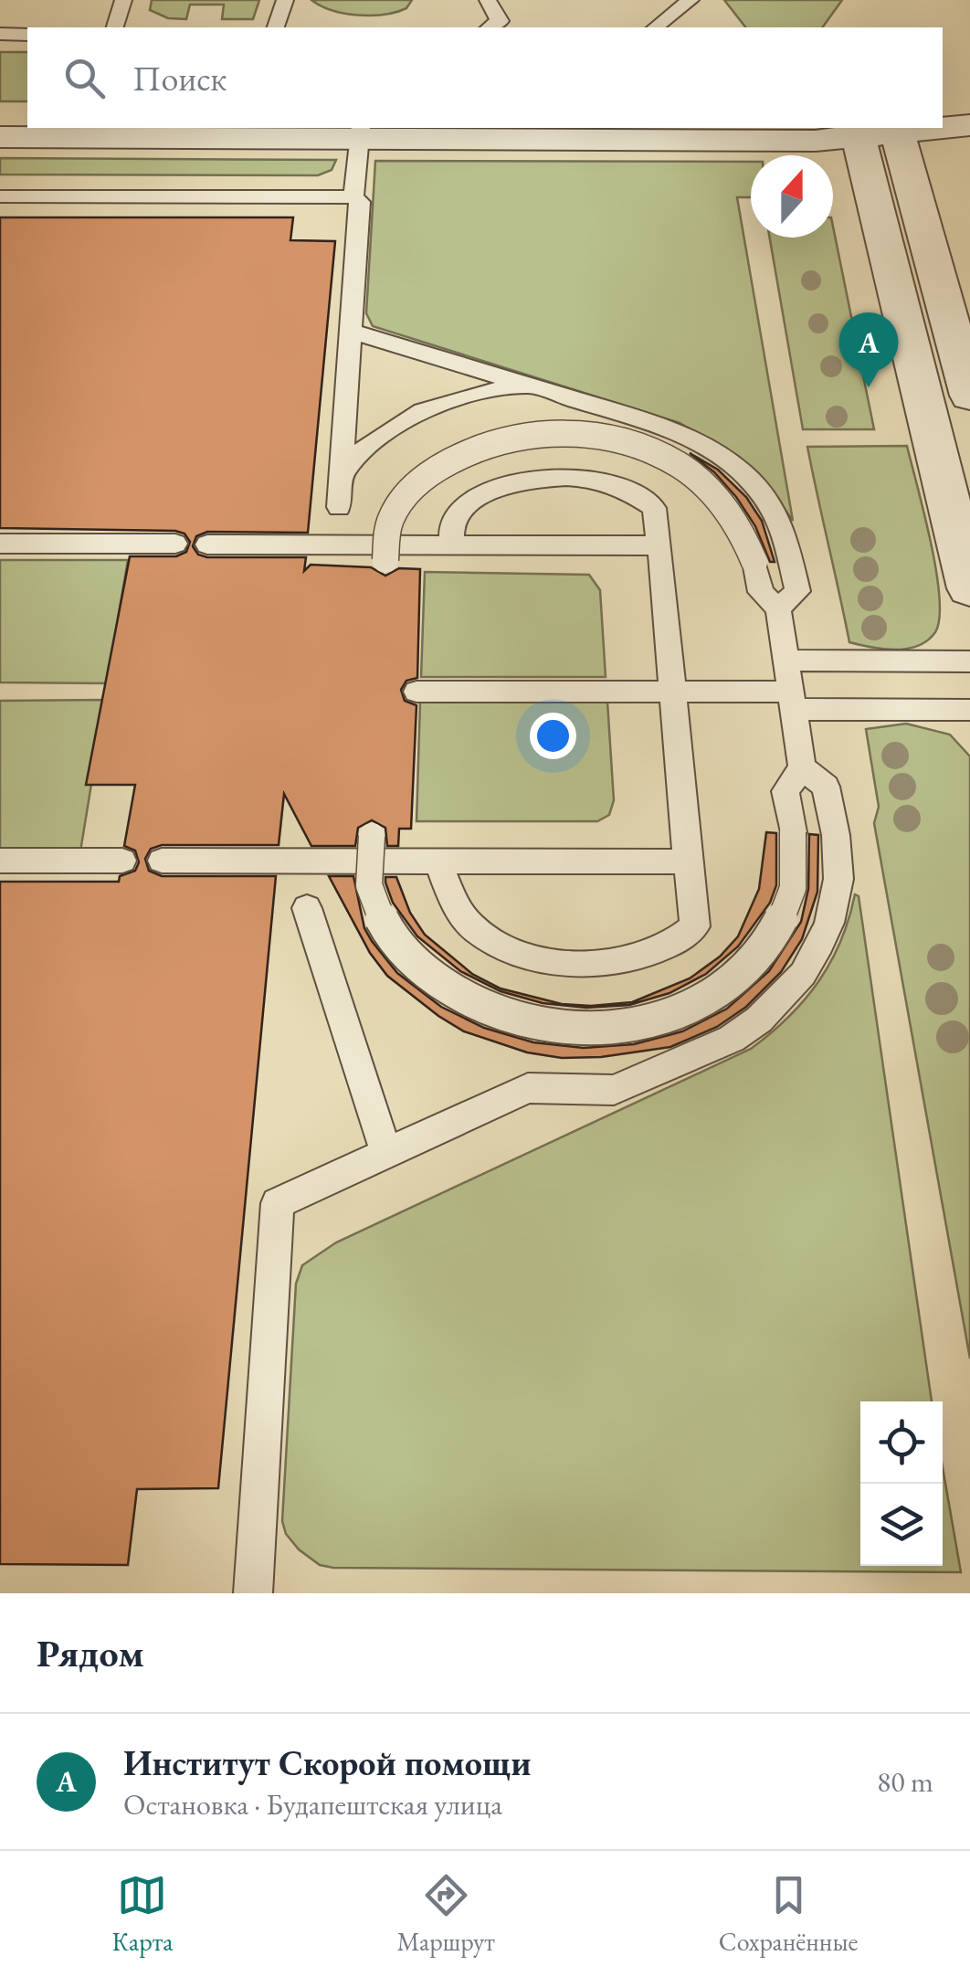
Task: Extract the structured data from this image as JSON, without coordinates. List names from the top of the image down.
{
  "north": "top",
  "page": {
    "search": "Поиск",
    "pins": "A",
    "heading": "Рядом",
    "list": [
      {
        "mark": "A",
        "name": "Институт Скорой помощи",
        "note": "Остановка · Будапештская улица",
        "value": "80 m"
      }
    ],
    "nav": ["Карта", "Маршрут", "Сохранённые"]
  }
}
